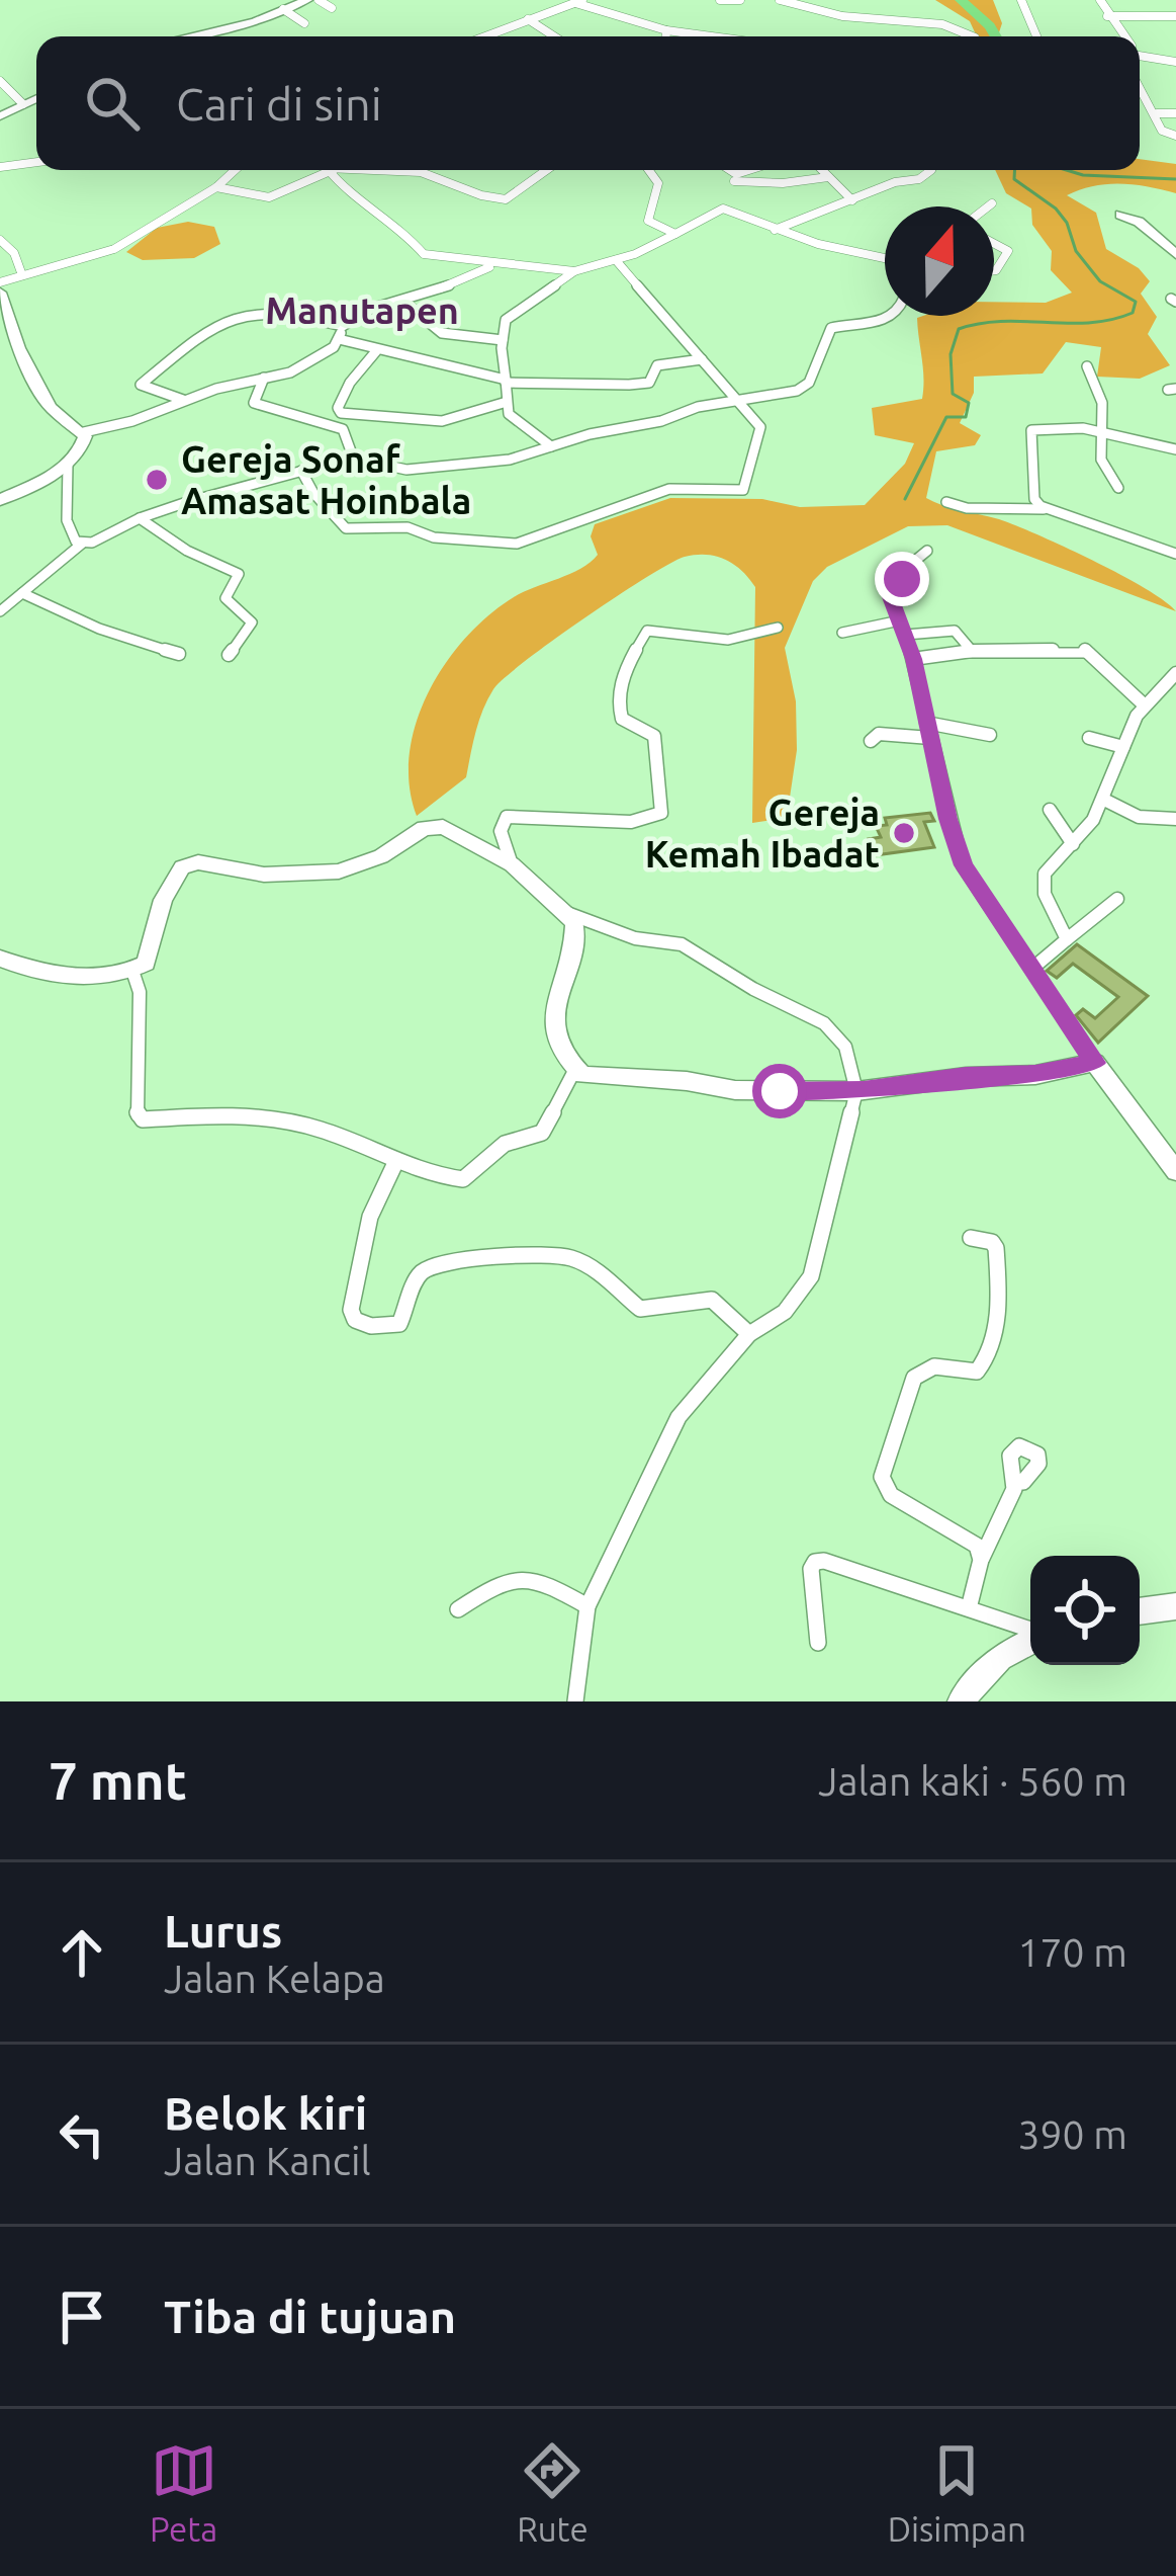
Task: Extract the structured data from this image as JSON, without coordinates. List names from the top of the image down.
{
  "districts": ["Manutapen"],
  "places": ["Gereja Sonaf Amasat Hoinbala", "Gereja Kemah Ibadat"],
  "north": "top",
  "page": {
    "search": "Cari di sini",
    "heading": ["7 mnt", "Jalan kaki · 560 m"],
    "list": [
      ["Lurus", "Jalan Kelapa", "170 m"],
      ["Belok kiri", "Jalan Kancil", "390 m"],
      "Tiba di tujuan"
    ],
    "nav": ["Peta", "Rute", "Disimpan"]
  }
}
